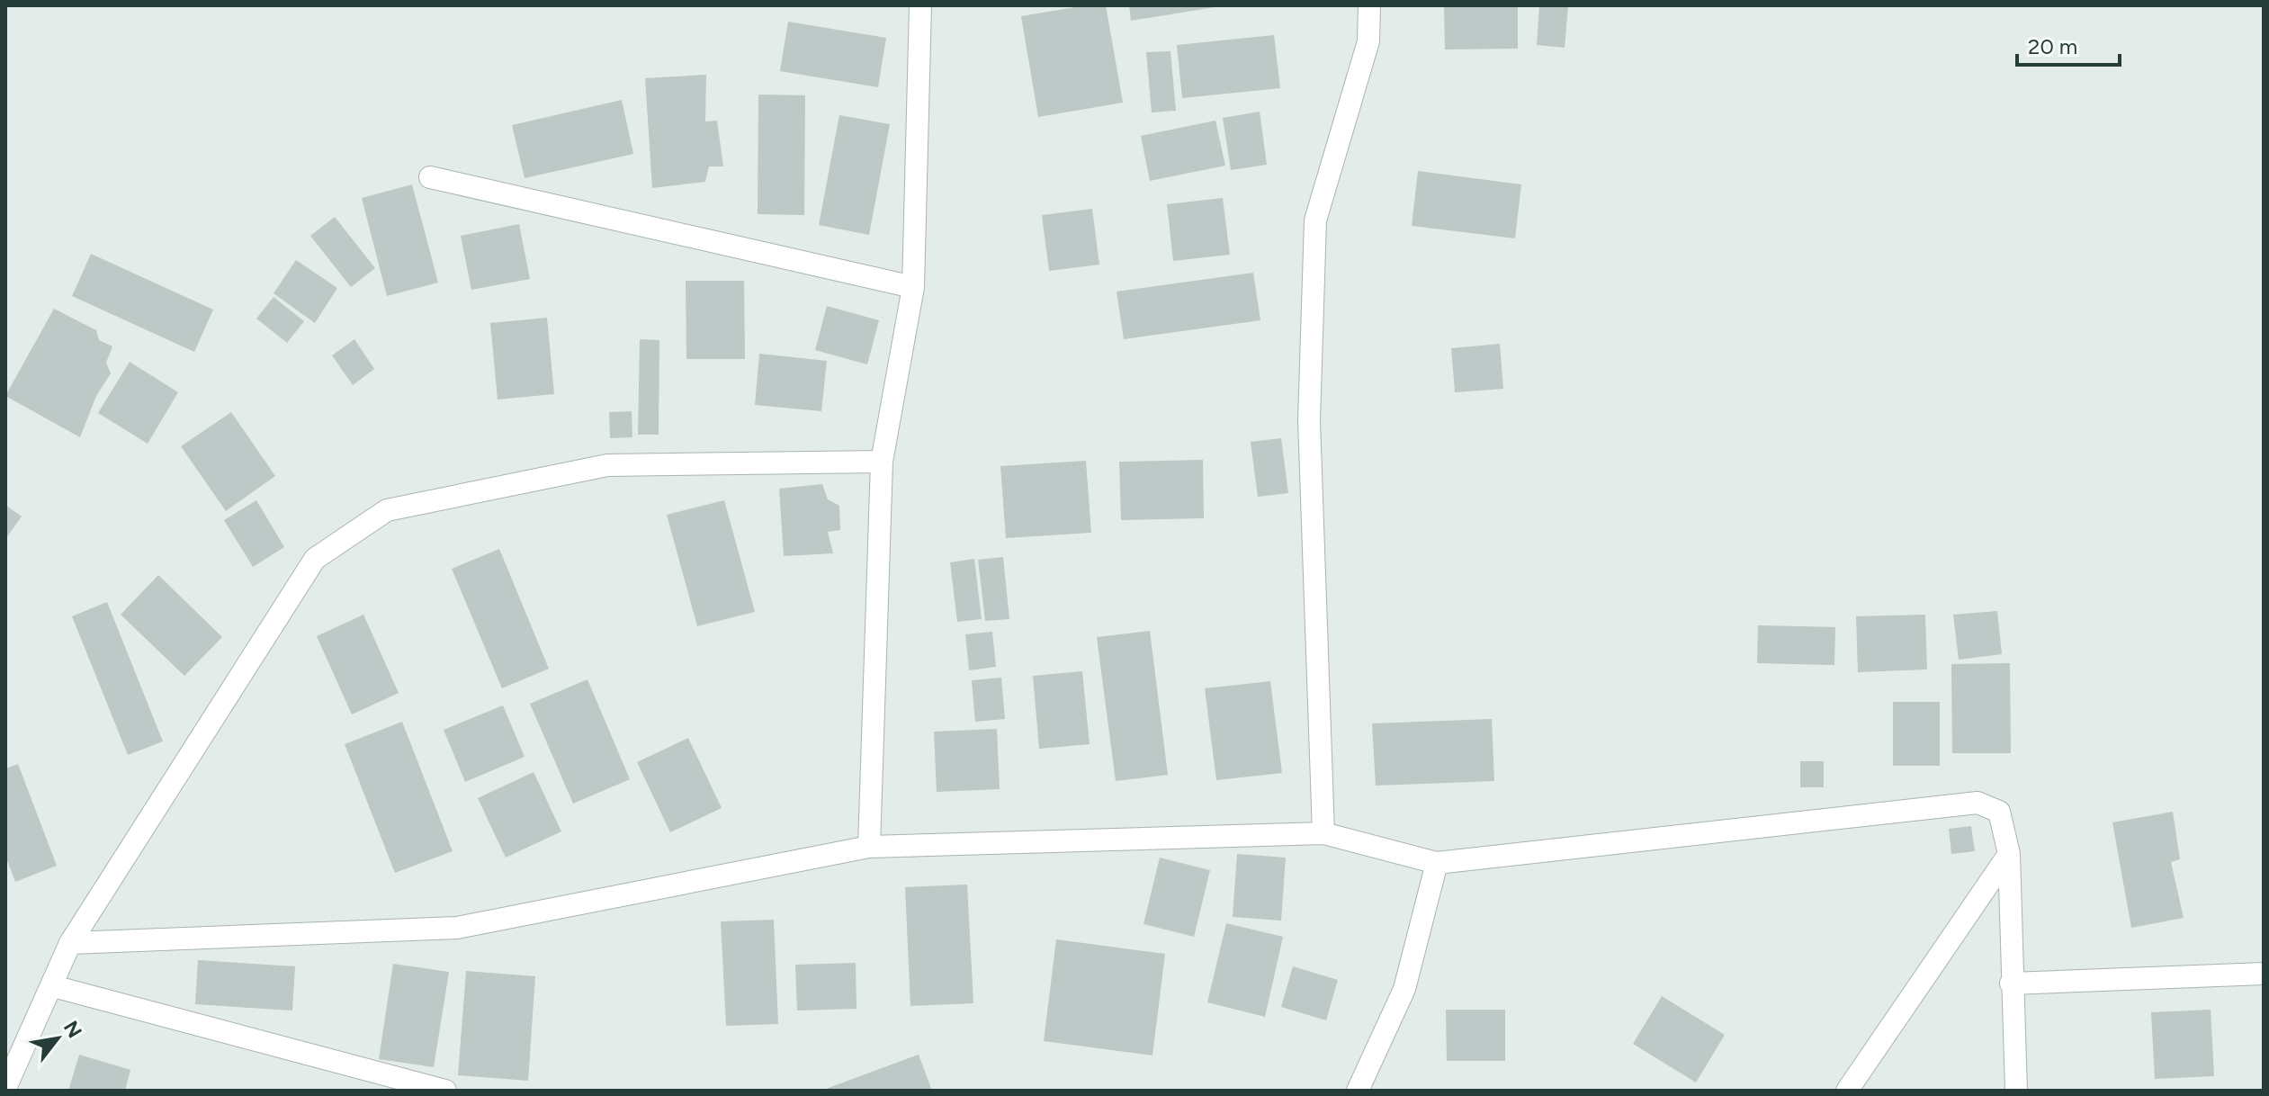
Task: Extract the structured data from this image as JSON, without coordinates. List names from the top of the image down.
{
  "scale_bar": "20 m",
  "north": "top right"
}
